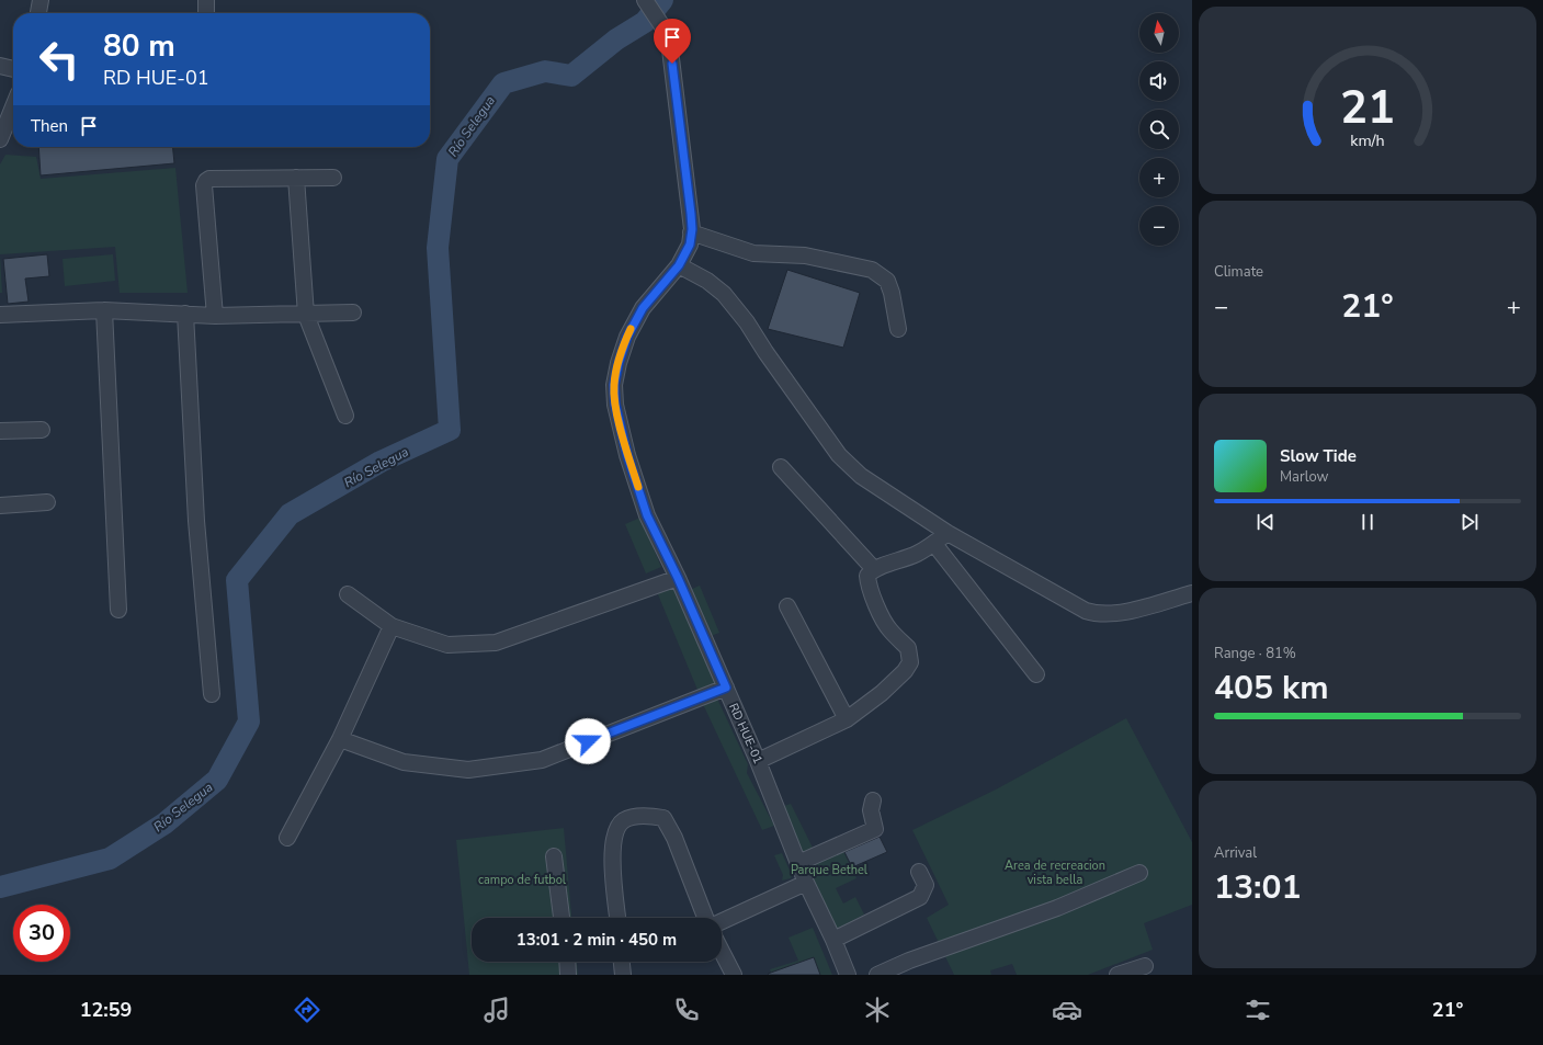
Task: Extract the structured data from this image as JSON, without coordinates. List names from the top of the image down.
{
  "streets": {
    "street": ["RD HUE-01"]
  },
  "water": ["Río Selegua"],
  "parks": ["Area de recreacion vista bella", "Parque Bethel", "campo de futbol"],
  "north": "top",
  "page": {
    "map_buttons": ["+", "−"],
    "turn": ["80 m", "RD HUE-01"],
    "then": "Then",
    "tile": [
      "Climate",
      ["Range · 81%", "405 km"],
      ["Arrival", "13:01"]
    ],
    "heat": ["−", "21°", "+"],
    "song": ["Slow Tide", "Marlow"],
    "limit": "30",
    "trip": "13:01 · 2 min · 450 m",
    "tabs": ["12:59", "21°"],
    "gauge": ["21", "km/h"]
  }
}
